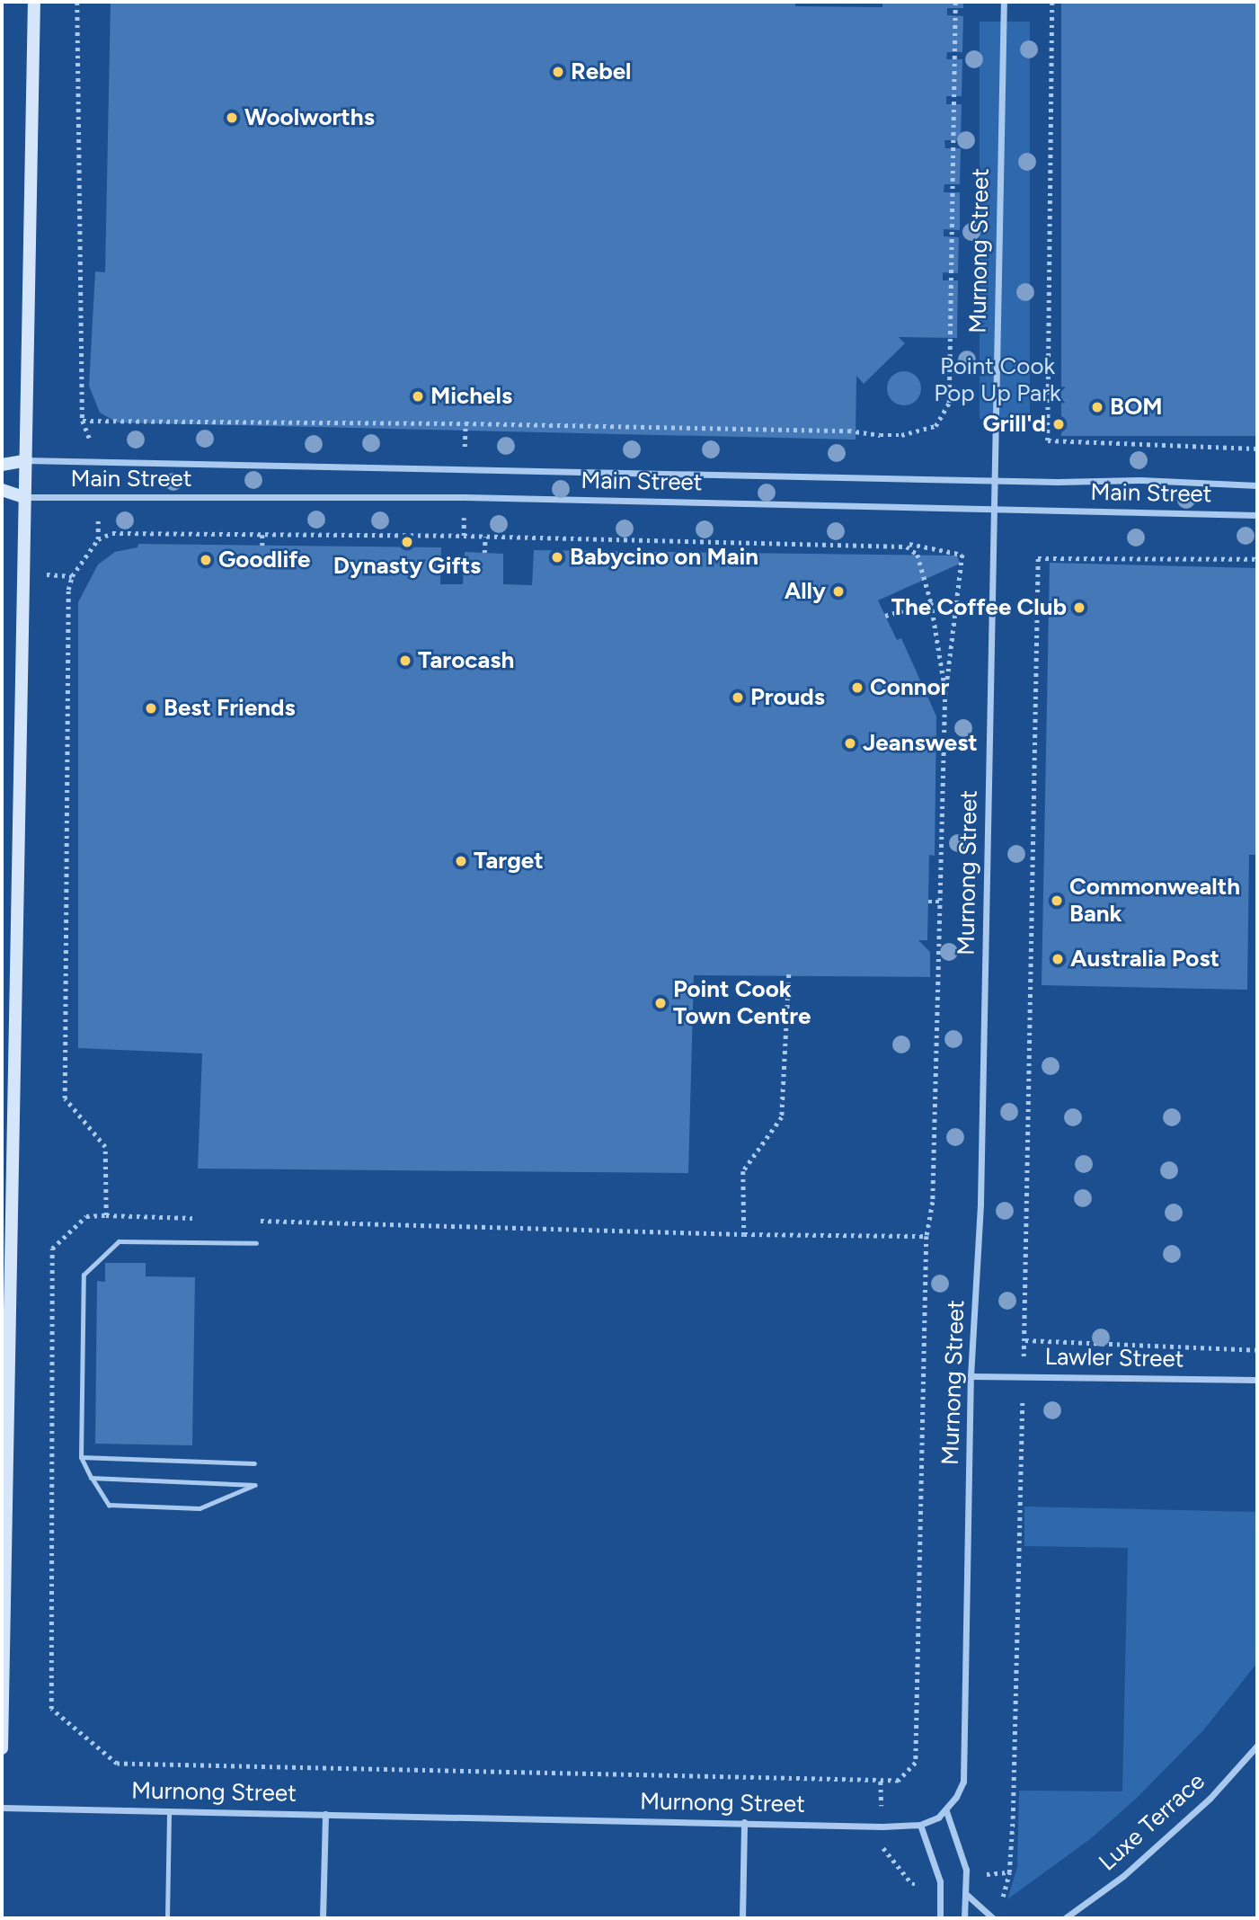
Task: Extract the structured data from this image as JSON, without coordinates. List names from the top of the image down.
{
  "streets": {
    "street": [
      "Murnong Street",
      "Main Street",
      "Lawler Street",
      "Luxe Terrace"
    ]
  },
  "crossings": [
    ["Murnong Street", "Main Street"],
    ["Murnong Street", "Lawler Street"]
  ],
  "parks": ["Point Cook Pop Up Park"],
  "places": [
    "Rebel",
    "Woolworths",
    "Michels",
    "BOM",
    "Grill'd",
    "Dynasty Gifts",
    "Babycino on Main",
    "Goodlife",
    "Ally",
    "The Coffee Club",
    "Tarocash",
    "Connor",
    "Prouds",
    "Best Friends",
    "Jeanswest",
    "Target",
    "Commonwealth Bank",
    "Australia Post",
    "Point Cook Town Centre"
  ]
}
